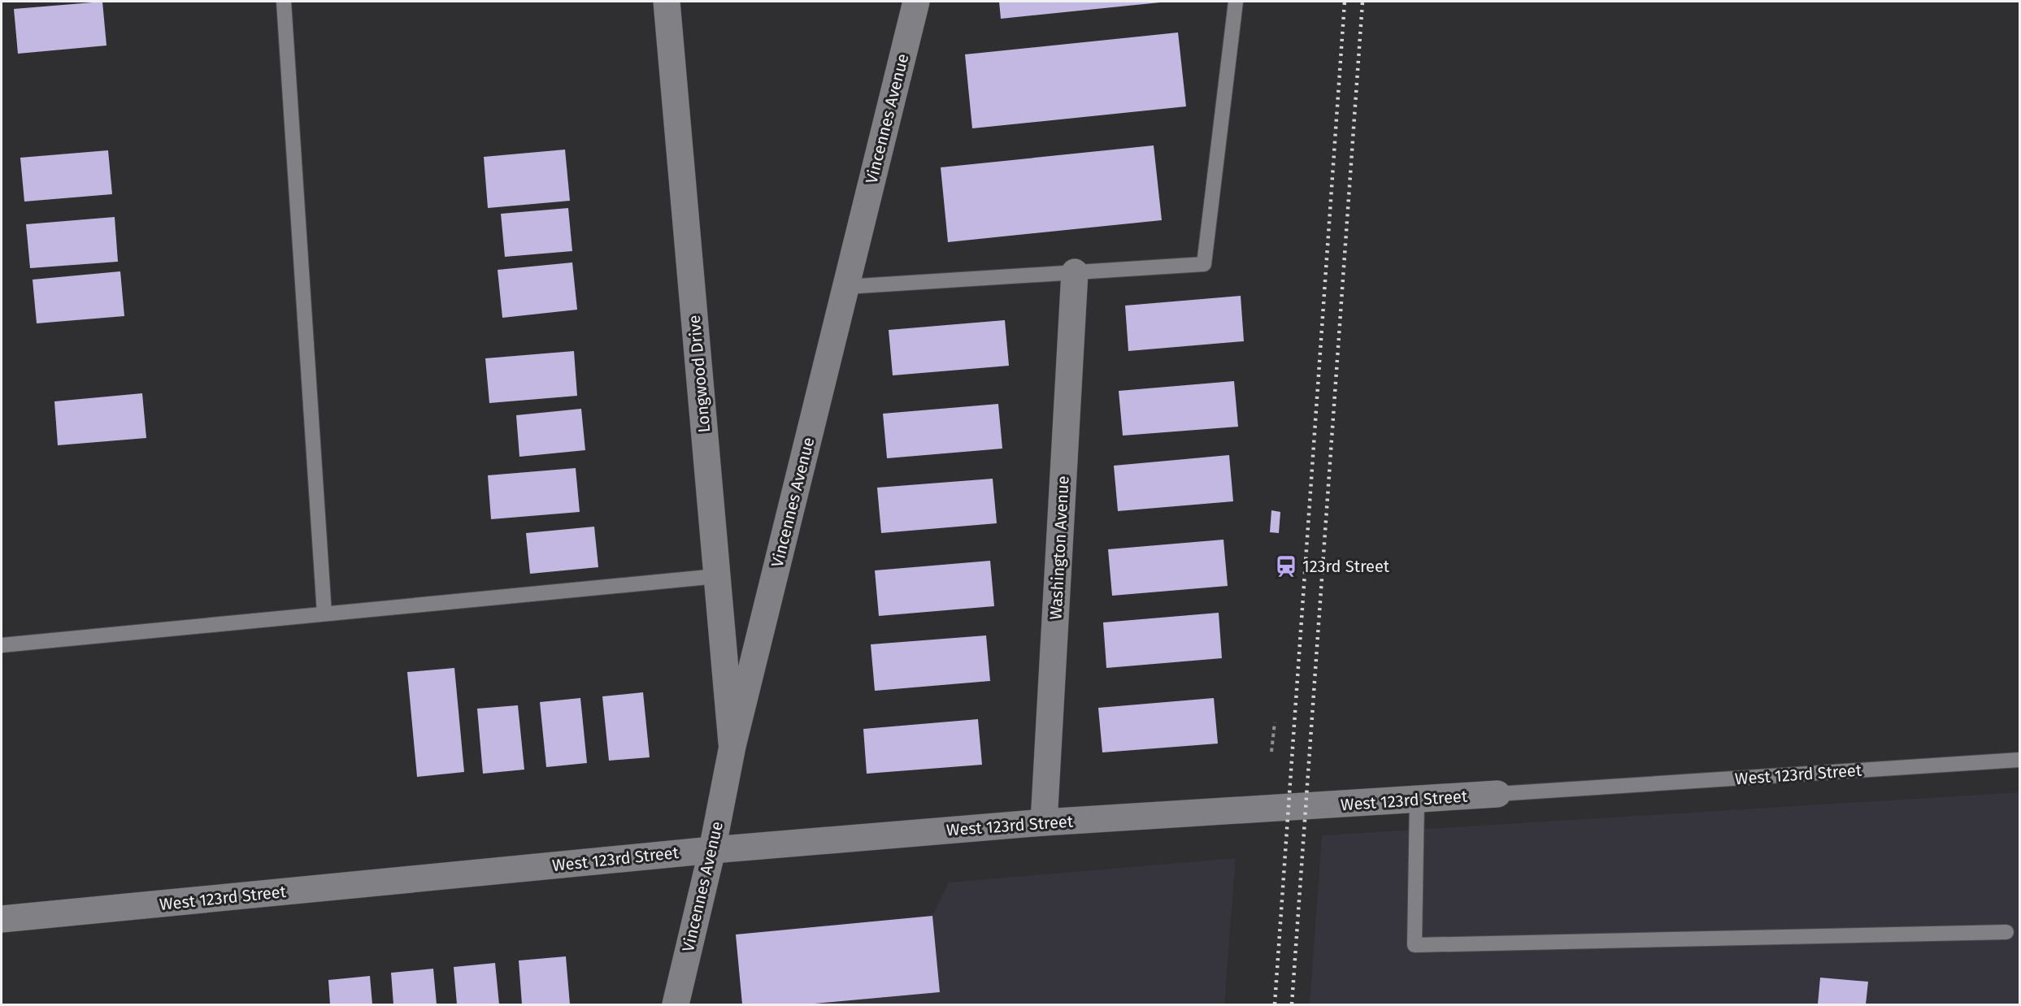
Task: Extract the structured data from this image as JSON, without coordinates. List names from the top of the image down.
{
  "streets": {
    "street": [
      "Vincennes Avenue",
      "Longwood Drive",
      "Washington Avenue",
      "West 123rd Street"
    ]
  },
  "crossings": [
    ["Vincennes Avenue", "Longwood Drive"],
    ["Vincennes Avenue", "West 123rd Street"],
    ["Washington Avenue", "West 123rd Street"]
  ],
  "places": {
    "station": ["123rd Street"]
  }
}
